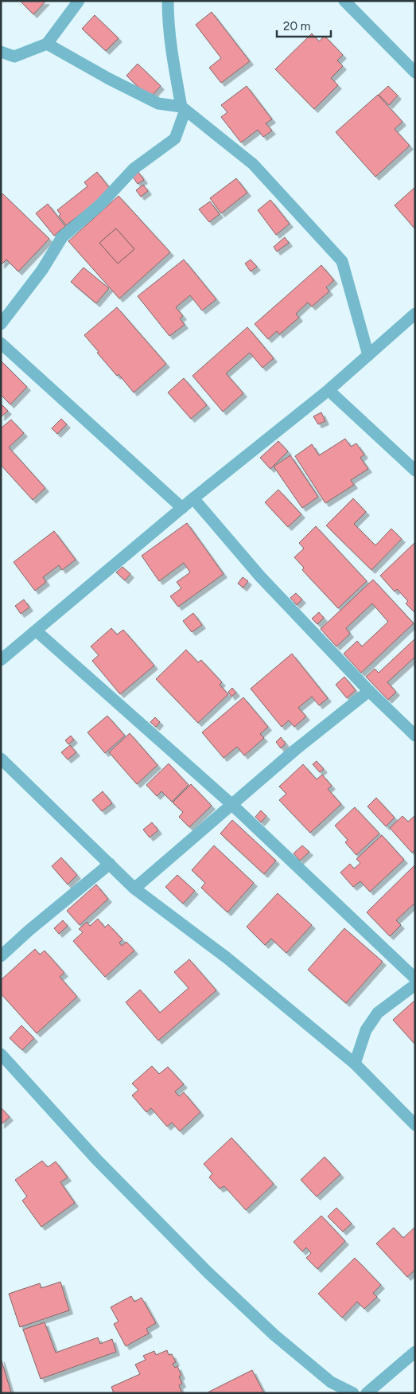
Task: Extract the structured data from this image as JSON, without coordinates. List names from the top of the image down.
{
  "scale_bar": "20 m"
}
